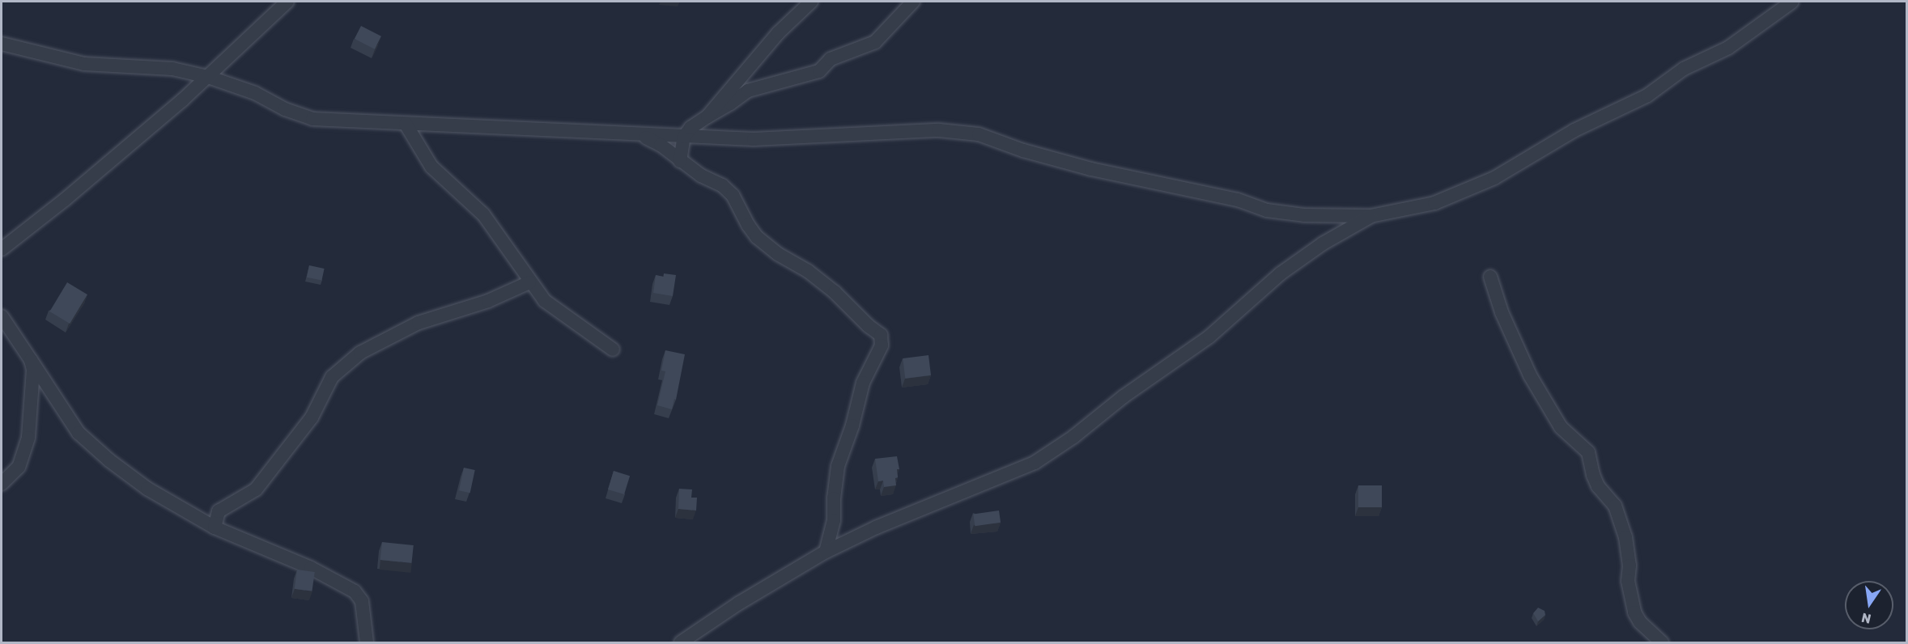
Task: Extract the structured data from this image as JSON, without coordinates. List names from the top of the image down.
{
  "north": "bottom"
}
